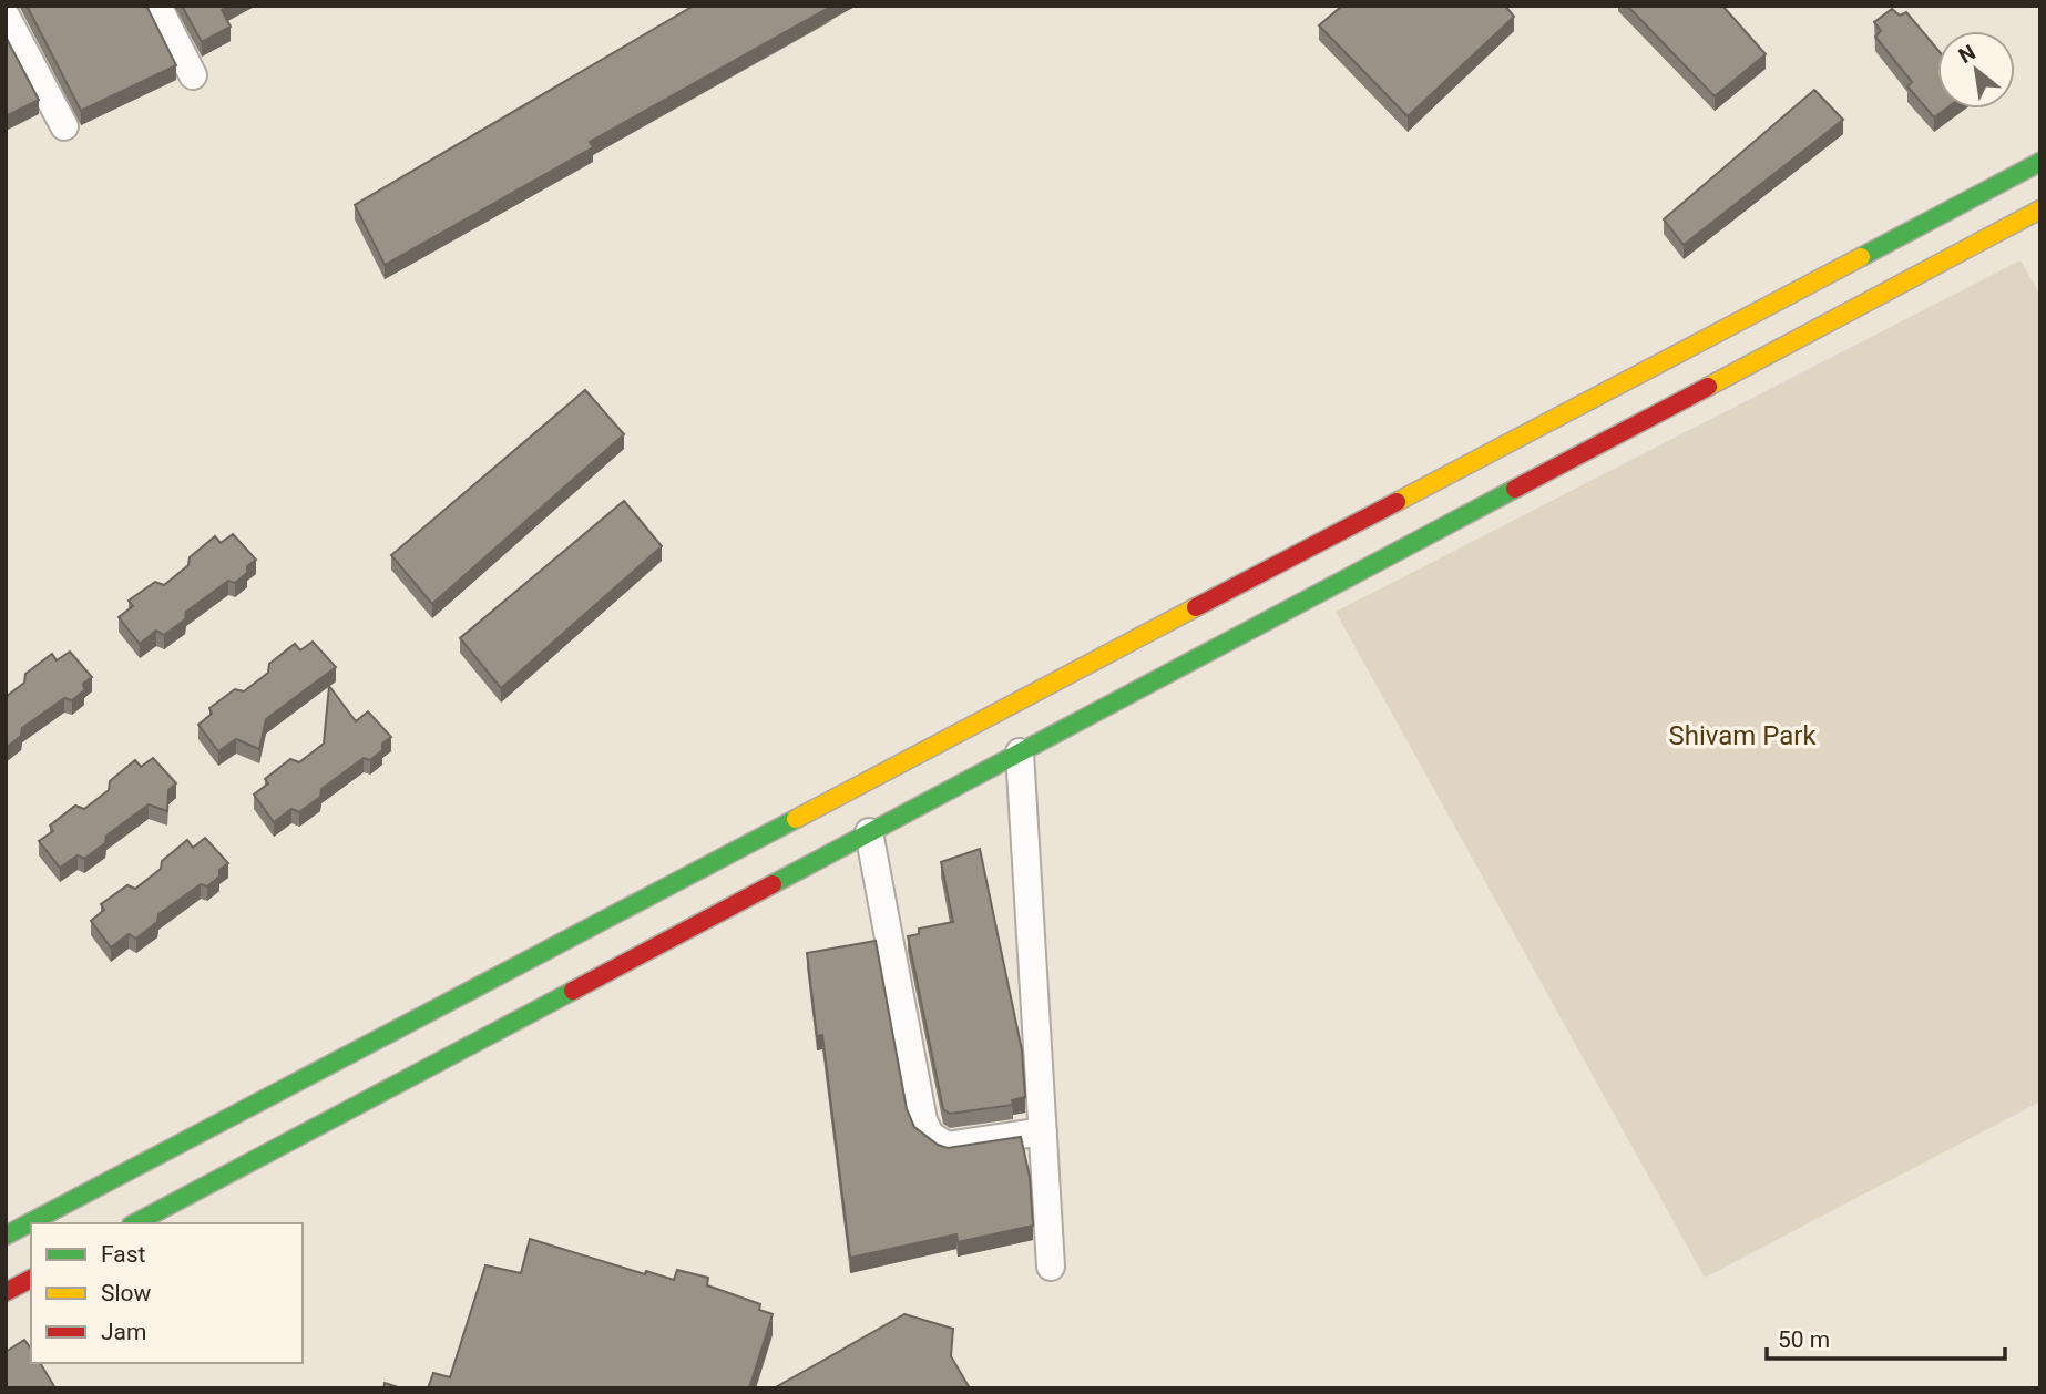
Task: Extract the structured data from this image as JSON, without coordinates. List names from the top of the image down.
{
  "parks": ["Shivam Park"],
  "legend": ["Fast", "Slow", "Jam"],
  "scale_bar": "50 m",
  "north": "top left"
}
